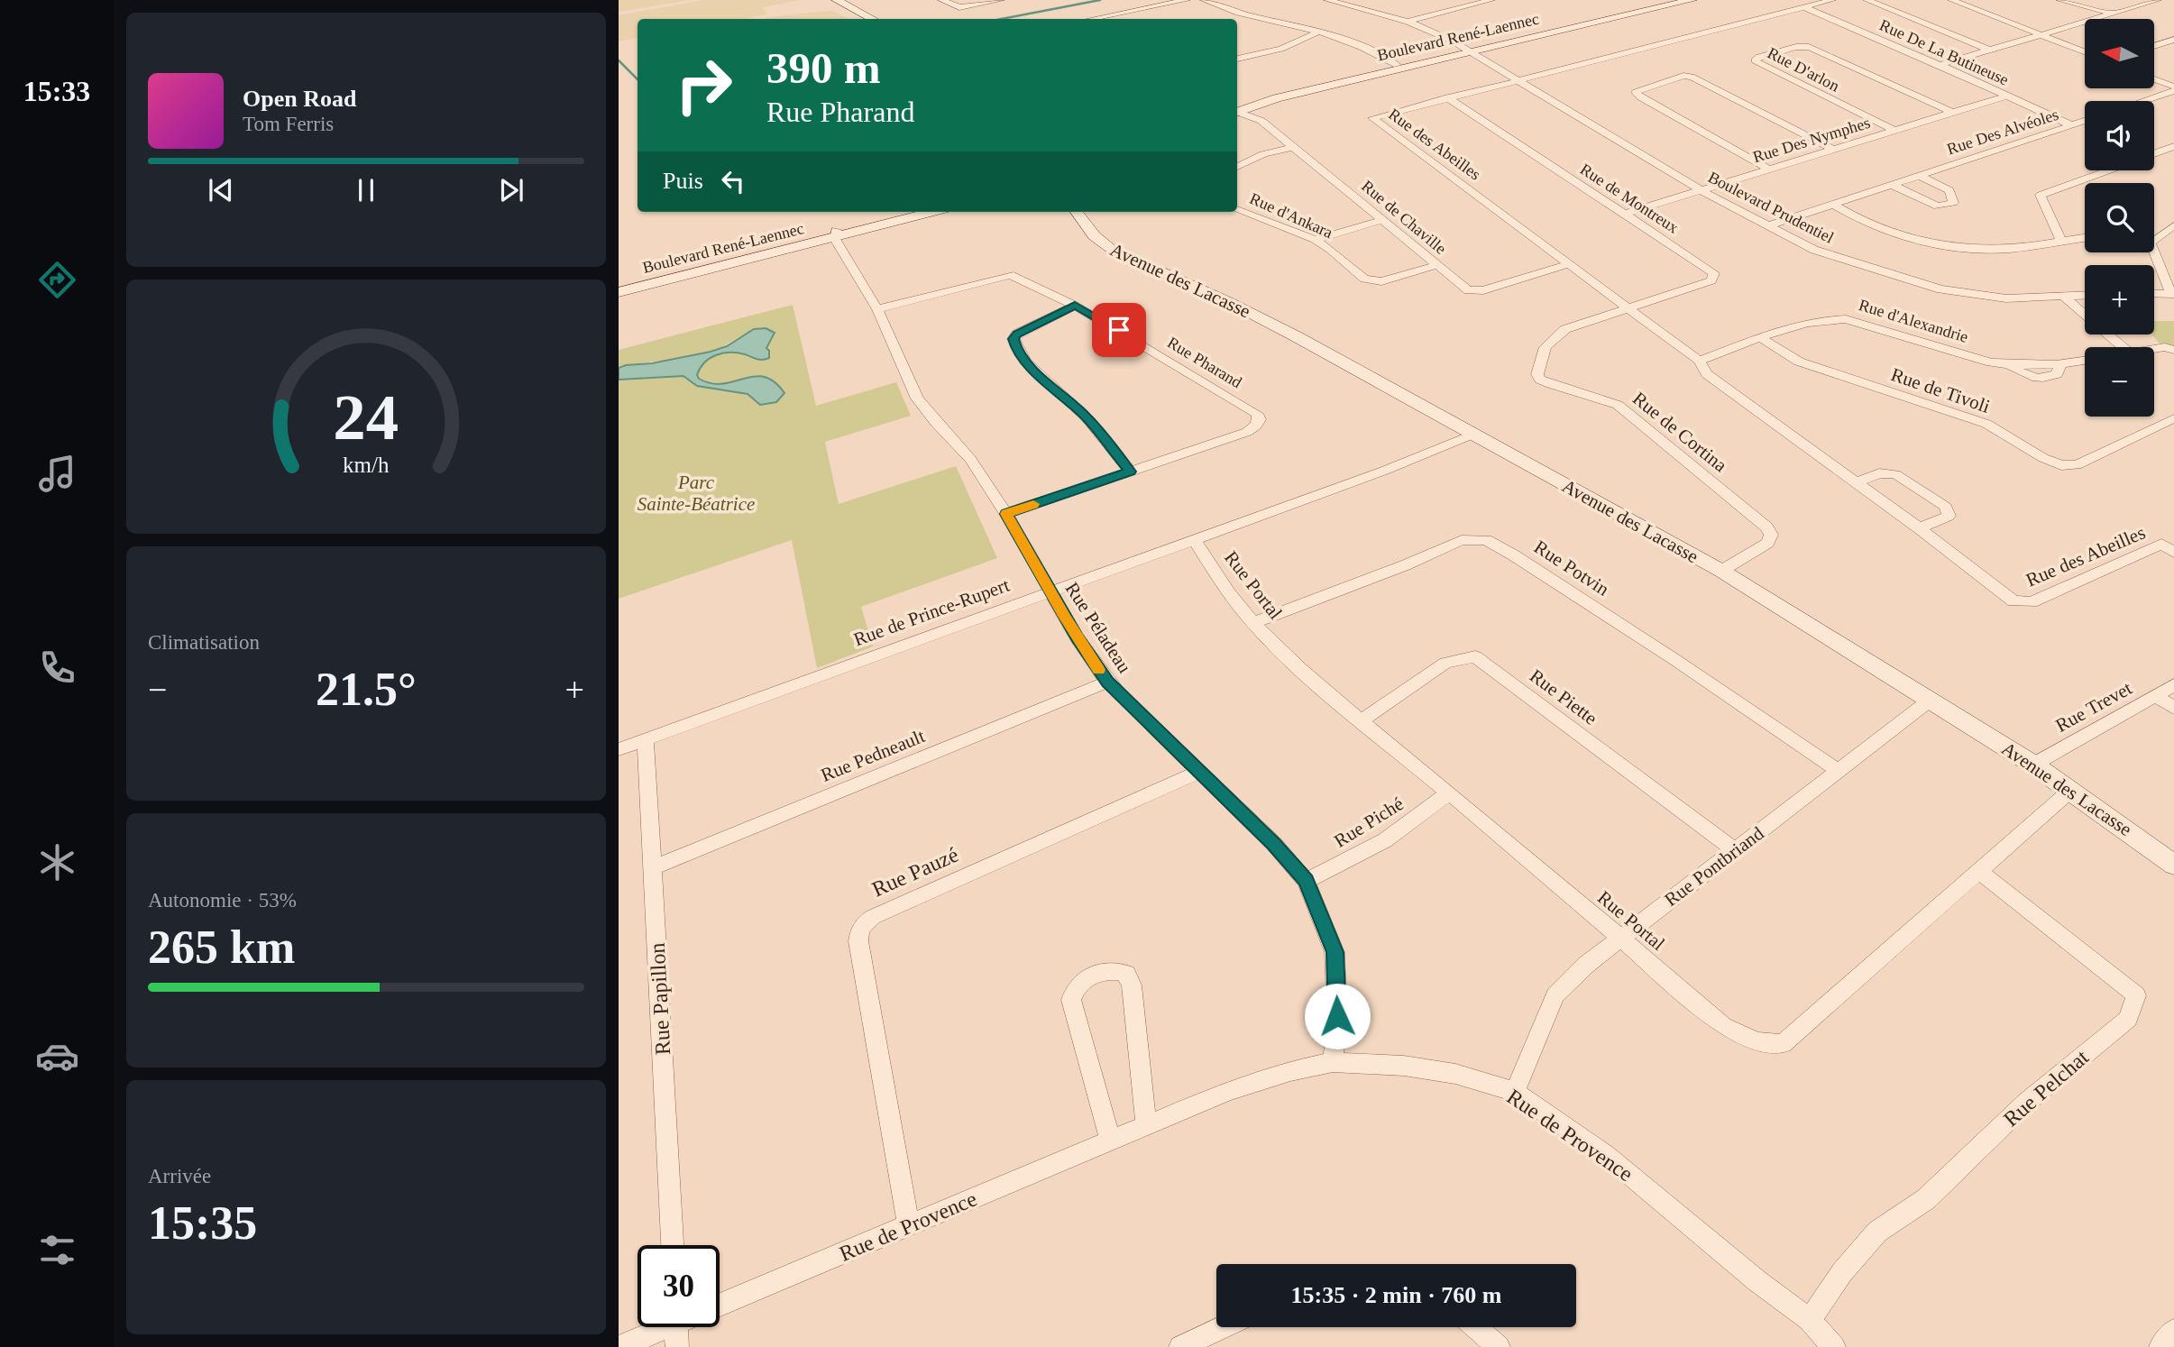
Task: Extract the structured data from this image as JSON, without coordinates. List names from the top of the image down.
{
  "streets": {
    "street": [
      "Boulevard René-Laennec",
      "Rue De La Butineuse",
      "Rue D'arlon",
      "Rue Des Alvéoles",
      "Rue Des Nymphes",
      "Rue des Abeilles",
      "Rue de Montreux",
      "Boulevard Prudentiel",
      "Rue d'Ankara",
      "Rue de Chaville",
      "Avenue des Lacasse",
      "Rue d'Alexandrie",
      "Rue Pharand",
      "Rue de Tivoli",
      "Rue de Cortina",
      "Rue Potvin",
      "Rue Portal",
      "Rue de Prince-Rupert",
      "Rue Péladeau",
      "Rue Piette",
      "Rue Trevet",
      "Rue Pedneault",
      "Rue Piché",
      "Rue Pontbriand",
      "Rue Pauzé",
      "Rue Papillon",
      "Rue Pelchat",
      "Rue de Provence"
    ]
  },
  "crossings": [
    ["Boulevard René-Laennec", "Boulevard Prudentiel"],
    ["Boulevard René-Laennec", "Rue Péladeau"],
    ["Rue De La Butineuse", "Rue Des Alvéoles"],
    ["Rue De La Butineuse", "Rue Des Nymphes"],
    ["Rue De La Butineuse", "Rue des Abeilles"],
    ["Rue D'arlon", "Rue Des Nymphes"],
    ["Rue Des Alvéoles", "Boulevard Prudentiel"],
    ["Rue Des Nymphes", "Rue de Montreux"],
    ["Rue Des Nymphes", "Boulevard Prudentiel"],
    ["Rue des Abeilles", "Rue de Montreux"],
    ["Rue des Abeilles", "Boulevard Prudentiel"],
    ["Rue des Abeilles", "Rue de Chaville"],
    ["Rue des Abeilles", "Rue d'Alexandrie"],
    ["Rue des Abeilles", "Rue de Cortina"],
    ["Rue de Montreux", "Rue de Cortina"],
    ["Rue d'Ankara", "Rue de Chaville"],
    ["Avenue des Lacasse", "Rue de Cortina"],
    ["Avenue des Lacasse", "Rue Portal"],
    ["Avenue des Lacasse", "Rue de Prince-Rupert"],
    ["Avenue des Lacasse", "Rue Trevet"],
    ["Avenue des Lacasse", "Rue Pontbriand"],
    ["Rue d'Alexandrie", "Rue de Tivoli"],
    ["Rue Pharand", "Rue Péladeau"],
    ["Rue Potvin", "Rue Portal"],
    ["Rue Potvin", "Rue Pontbriand"],
    ["Rue Portal", "Rue de Prince-Rupert"],
    ["Rue Portal", "Rue Piette"],
    ["Rue Portal", "Rue Piché"],
    ["Rue Portal", "Rue Pontbriand"],
    ["Rue Portal", "Rue Pelchat"],
    ["Rue de Prince-Rupert", "Rue Péladeau"],
    ["Rue de Prince-Rupert", "Rue Papillon"],
    ["Rue Péladeau", "Rue Pedneault"],
    ["Rue Péladeau", "Rue Piché"],
    ["Rue Péladeau", "Rue Pauzé"],
    ["Rue Péladeau", "Rue de Provence"],
    ["Rue Piette", "Rue Pontbriand"],
    ["Rue Pedneault", "Rue Papillon"],
    ["Rue Pontbriand", "Rue de Provence"],
    ["Rue Pauzé", "Rue de Provence"],
    ["Rue Pelchat", "Rue de Provence"]
  ],
  "parks": ["Parc Sainte-Béatrice"],
  "north": "left",
  "page": {
    "tabs": "15:33",
    "map_buttons": ["+", "−"],
    "turn": ["390 m", "Rue Pharand"],
    "song": ["Open Road", "Tom Ferris"],
    "then": "Puis",
    "tile": [
      "Climatisation",
      ["Autonomie · 53%", "265 km"],
      ["Arrivée", "15:35"]
    ],
    "heat": ["−", "21.5°", "+"],
    "limit": "30",
    "trip": "15:35 · 2 min · 760 m",
    "gauge": ["24", "km/h"]
  }
}
